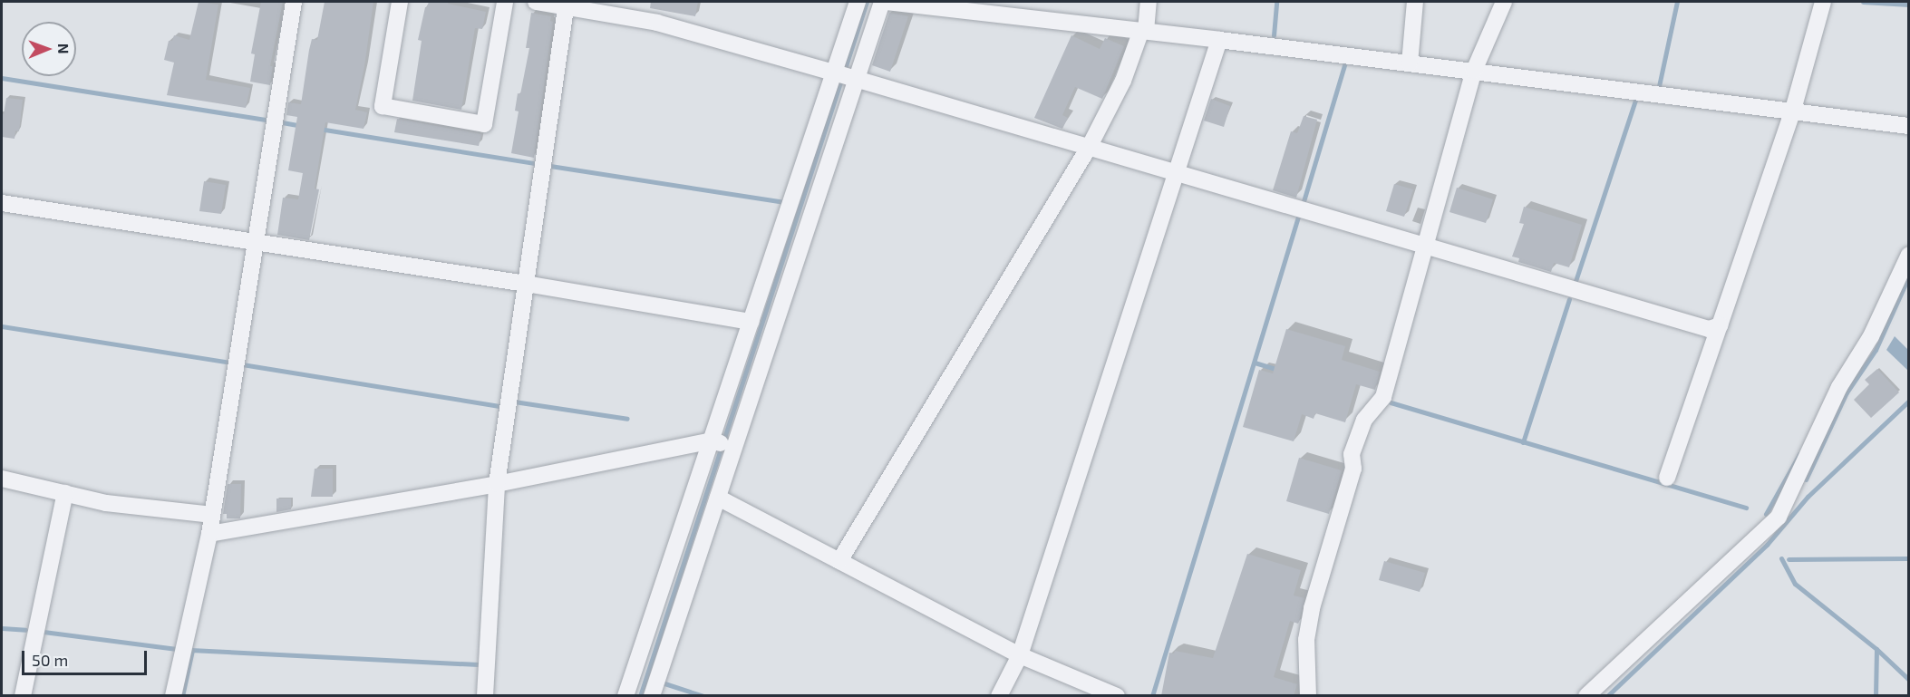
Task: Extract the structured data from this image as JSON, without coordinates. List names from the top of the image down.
{
  "scale_bar": "50 m",
  "north": "right"
}
